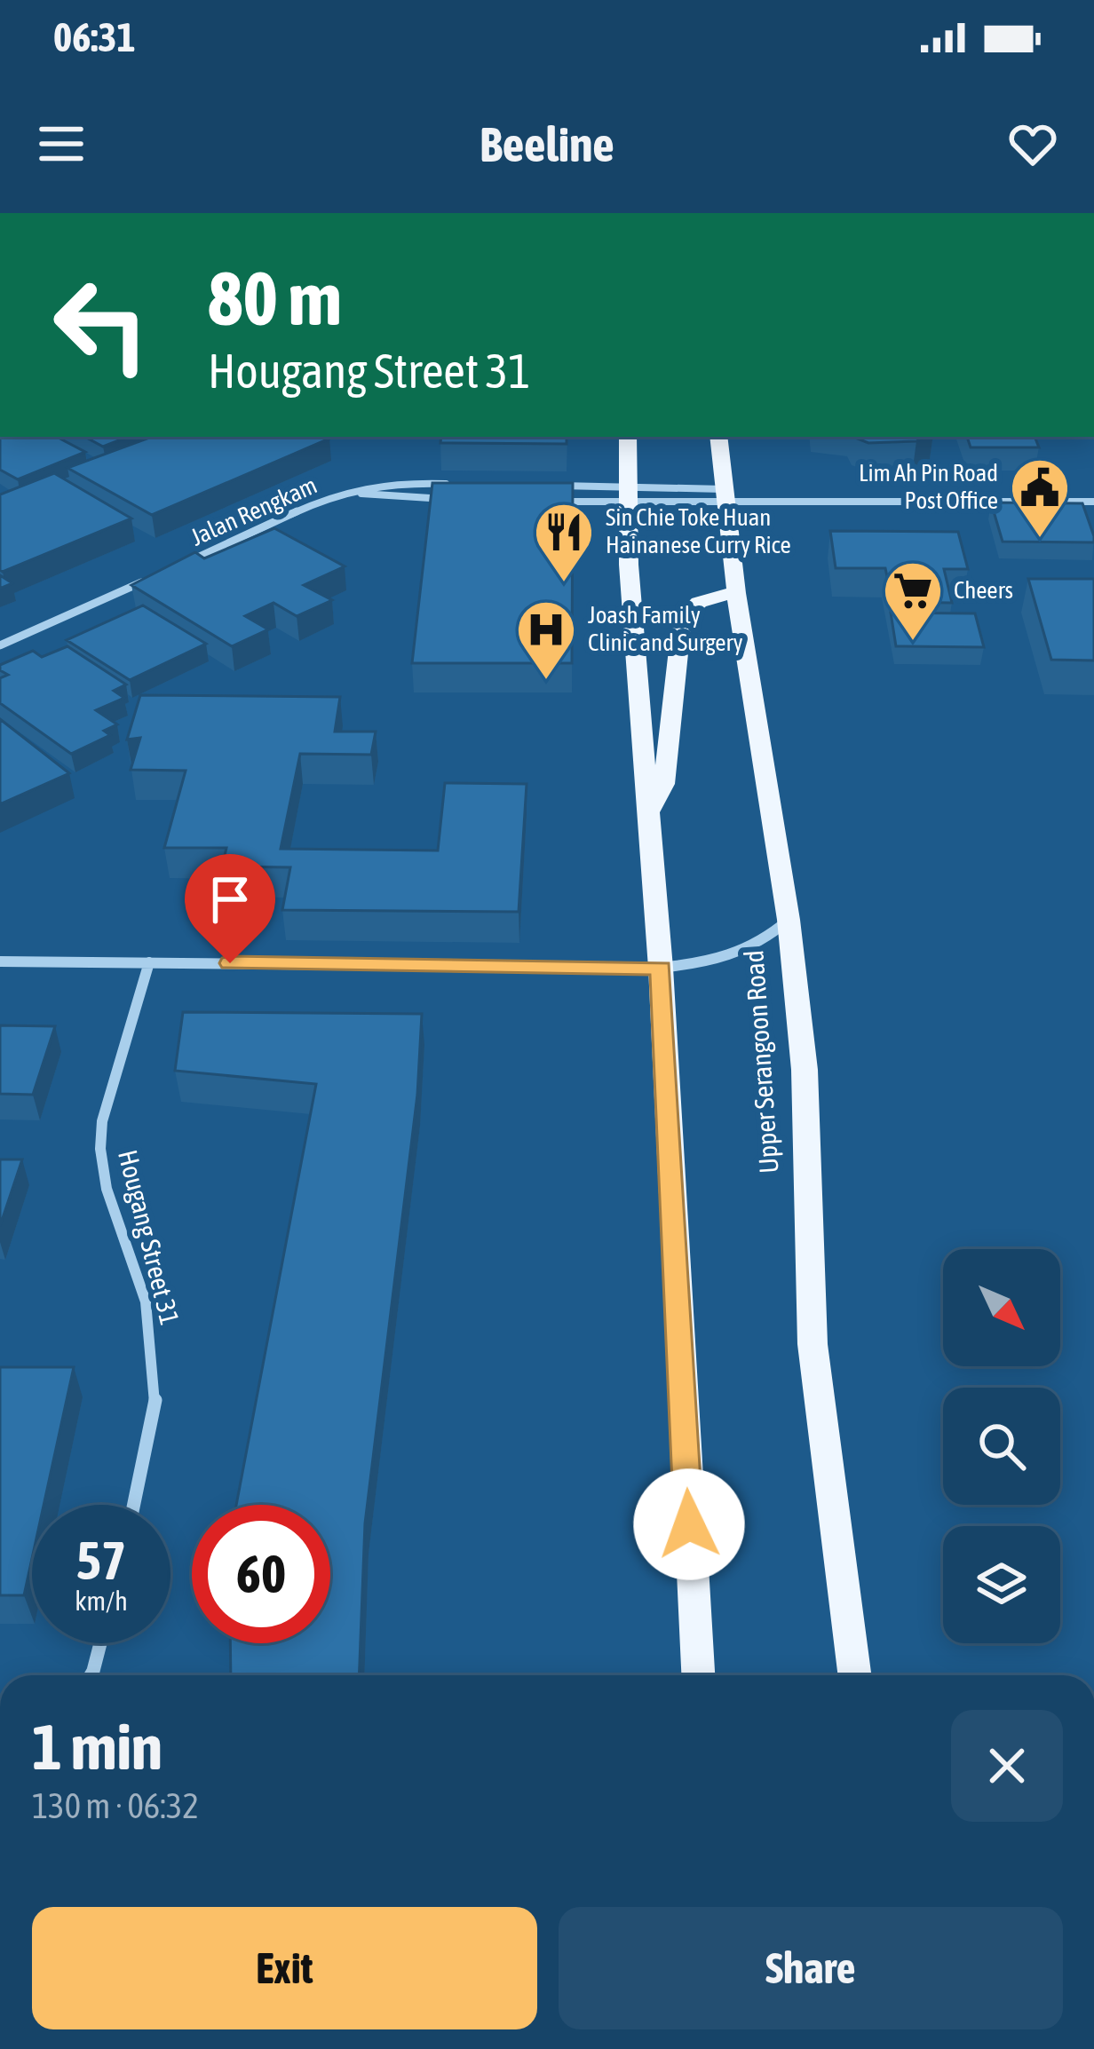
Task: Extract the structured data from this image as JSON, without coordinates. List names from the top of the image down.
{
  "streets": {
    "main road": ["Upper Serangoon Road"],
    "street": ["Jalan Rengkam", "Hougang Street 31"]
  },
  "places": {
    "public building": ["Lim Ah Pin Road Post Office"],
    "restaurant": ["Sin Chie Toke Huan Hainanese Curry Rice"],
    "supermarket": ["Cheers"],
    "hospital": ["Joash Family Clinic and Surgery"]
  },
  "north": "bottom right",
  "page": {
    "status": "06:31",
    "header": "Beeline",
    "turn": ["80 m", "Hougang Street 31"],
    "speed": "57 km/h",
    "limit": "60",
    "heading": ["1 min", "130 m · 06:32"],
    "buttons": ["Exit", "Share"]
  }
}
